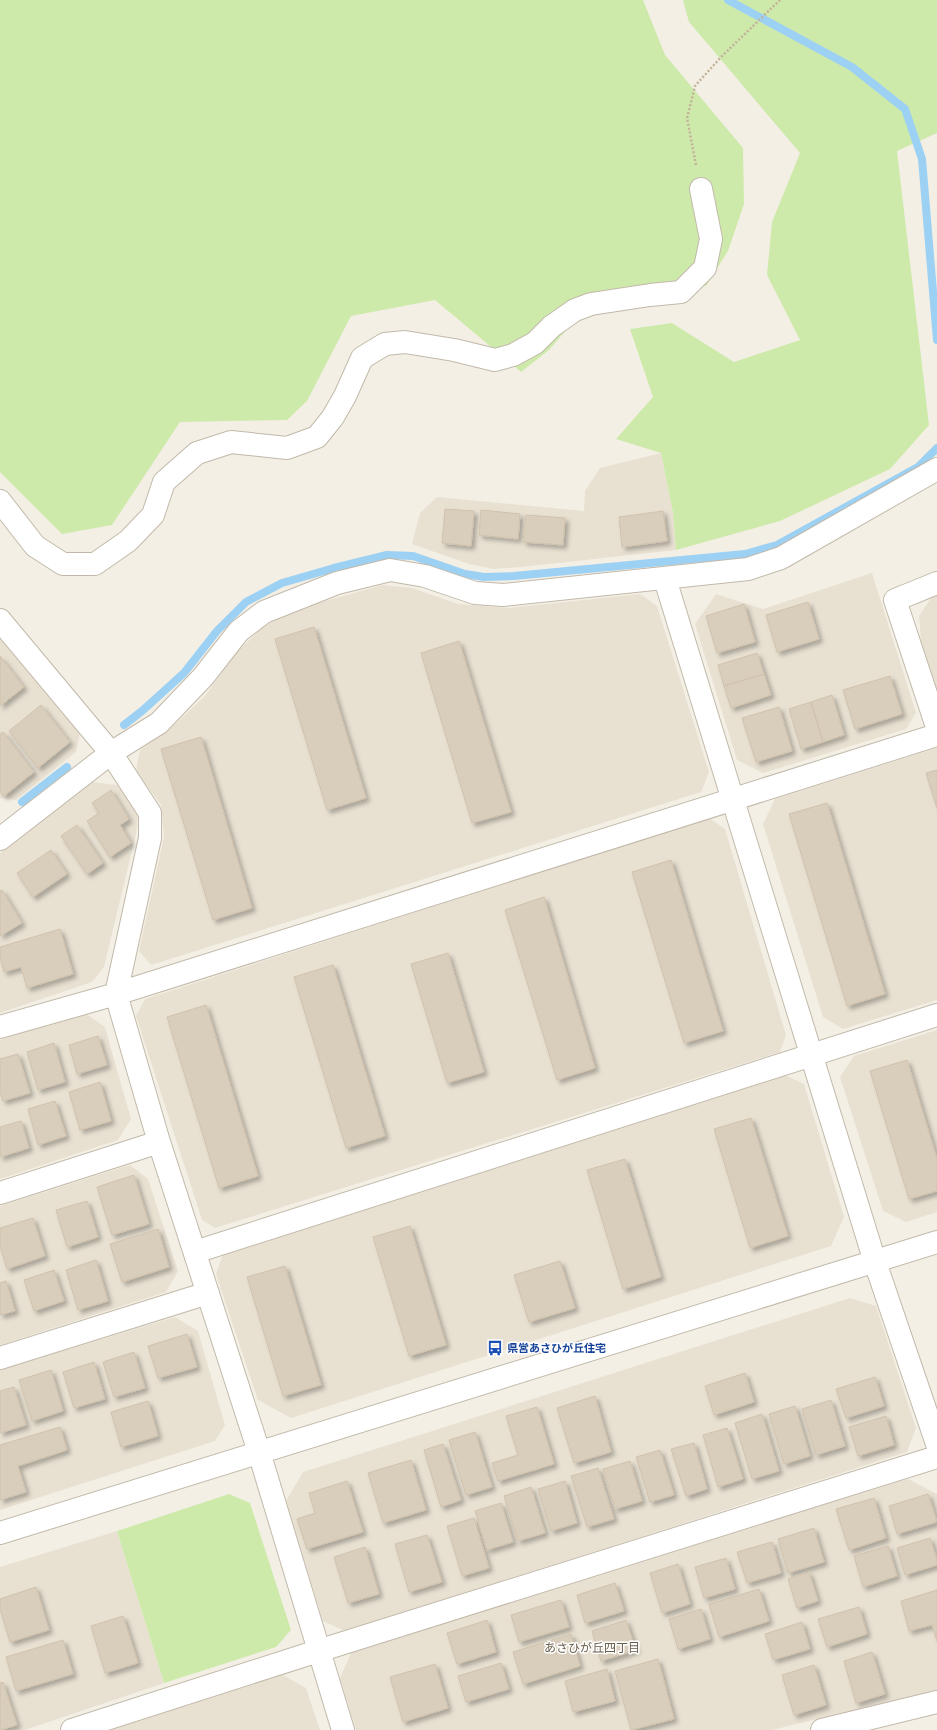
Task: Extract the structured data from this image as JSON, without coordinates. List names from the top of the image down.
{
  "districts": ["あさひが丘四丁目"],
  "places": {
    "bus stop": ["県営あさひが丘住宅"]
  }
}
